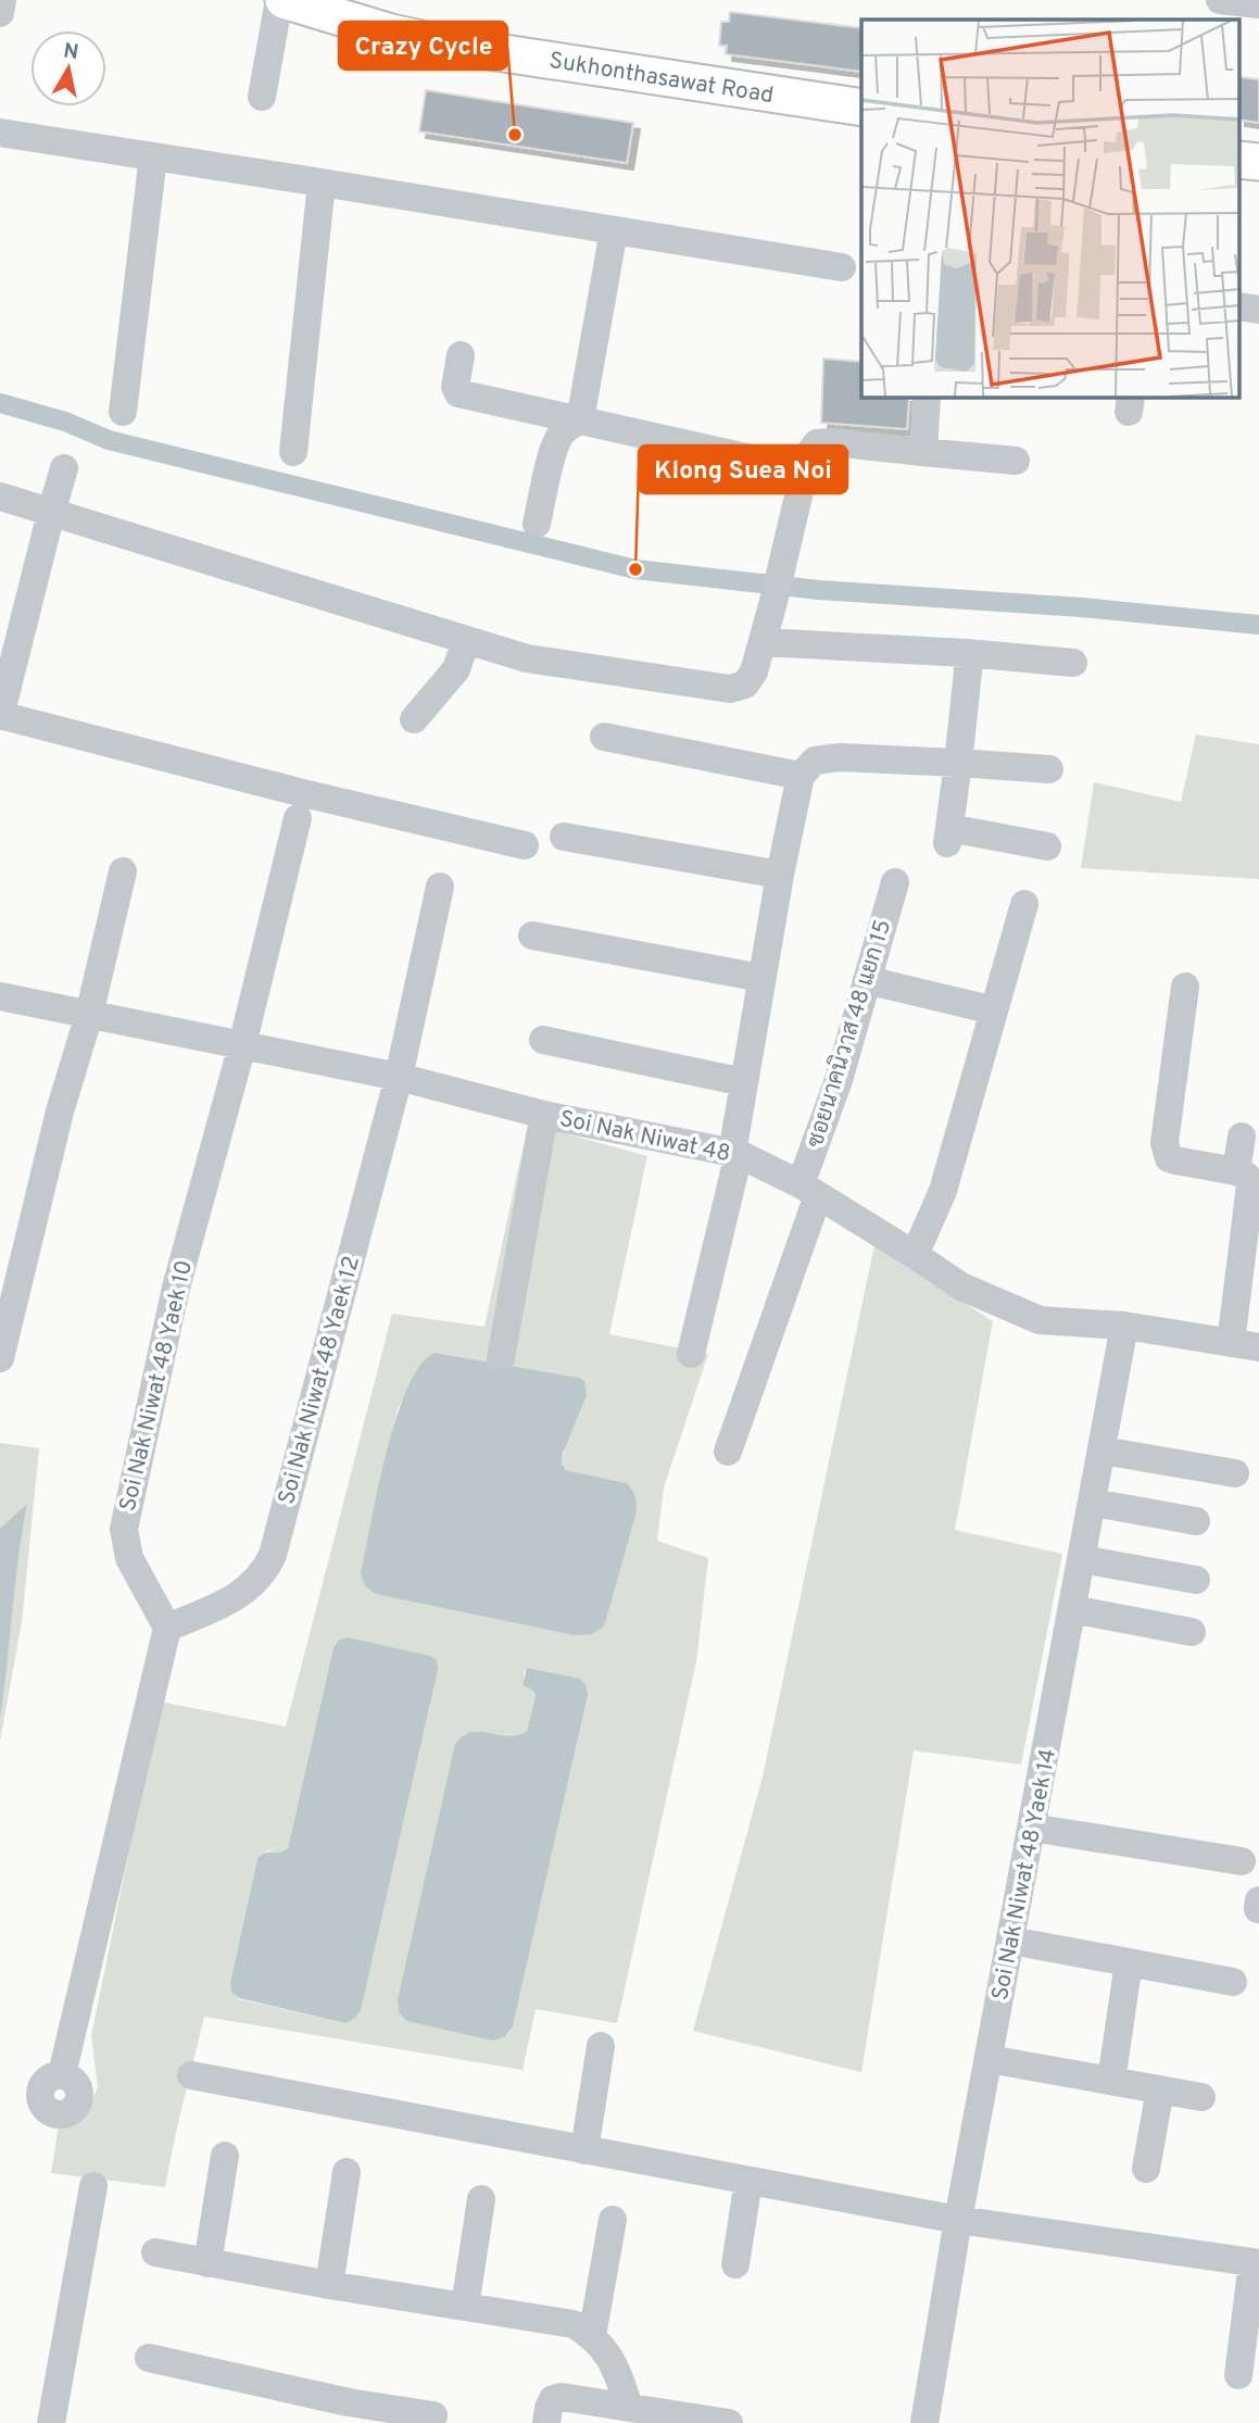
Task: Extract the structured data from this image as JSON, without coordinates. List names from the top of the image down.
{
  "streets": {
    "main road": ["Sukhonthasawat Road"],
    "street": [
      "ซอยนาคนิวาส 48 แยก 15",
      "Soi Nak Niwat 48",
      "Soi Nak Niwat 48 Yaek 12",
      "Soi Nak Niwat 48 Yaek 10",
      "Soi Nak Niwat 48 Yaek 14"
    ]
  },
  "crossings": [
    ["ซอยนาคนิวาส 48 แยก 15", "Soi Nak Niwat 48"],
    ["Soi Nak Niwat 48", "Soi Nak Niwat 48 Yaek 12"],
    ["Soi Nak Niwat 48", "Soi Nak Niwat 48 Yaek 10"],
    ["Soi Nak Niwat 48", "Soi Nak Niwat 48 Yaek 14"],
    ["Soi Nak Niwat 48 Yaek 12", "Soi Nak Niwat 48 Yaek 10"]
  ],
  "places": ["Crazy Cycle", "Klong Suea Noi"],
  "north": "top"
}
